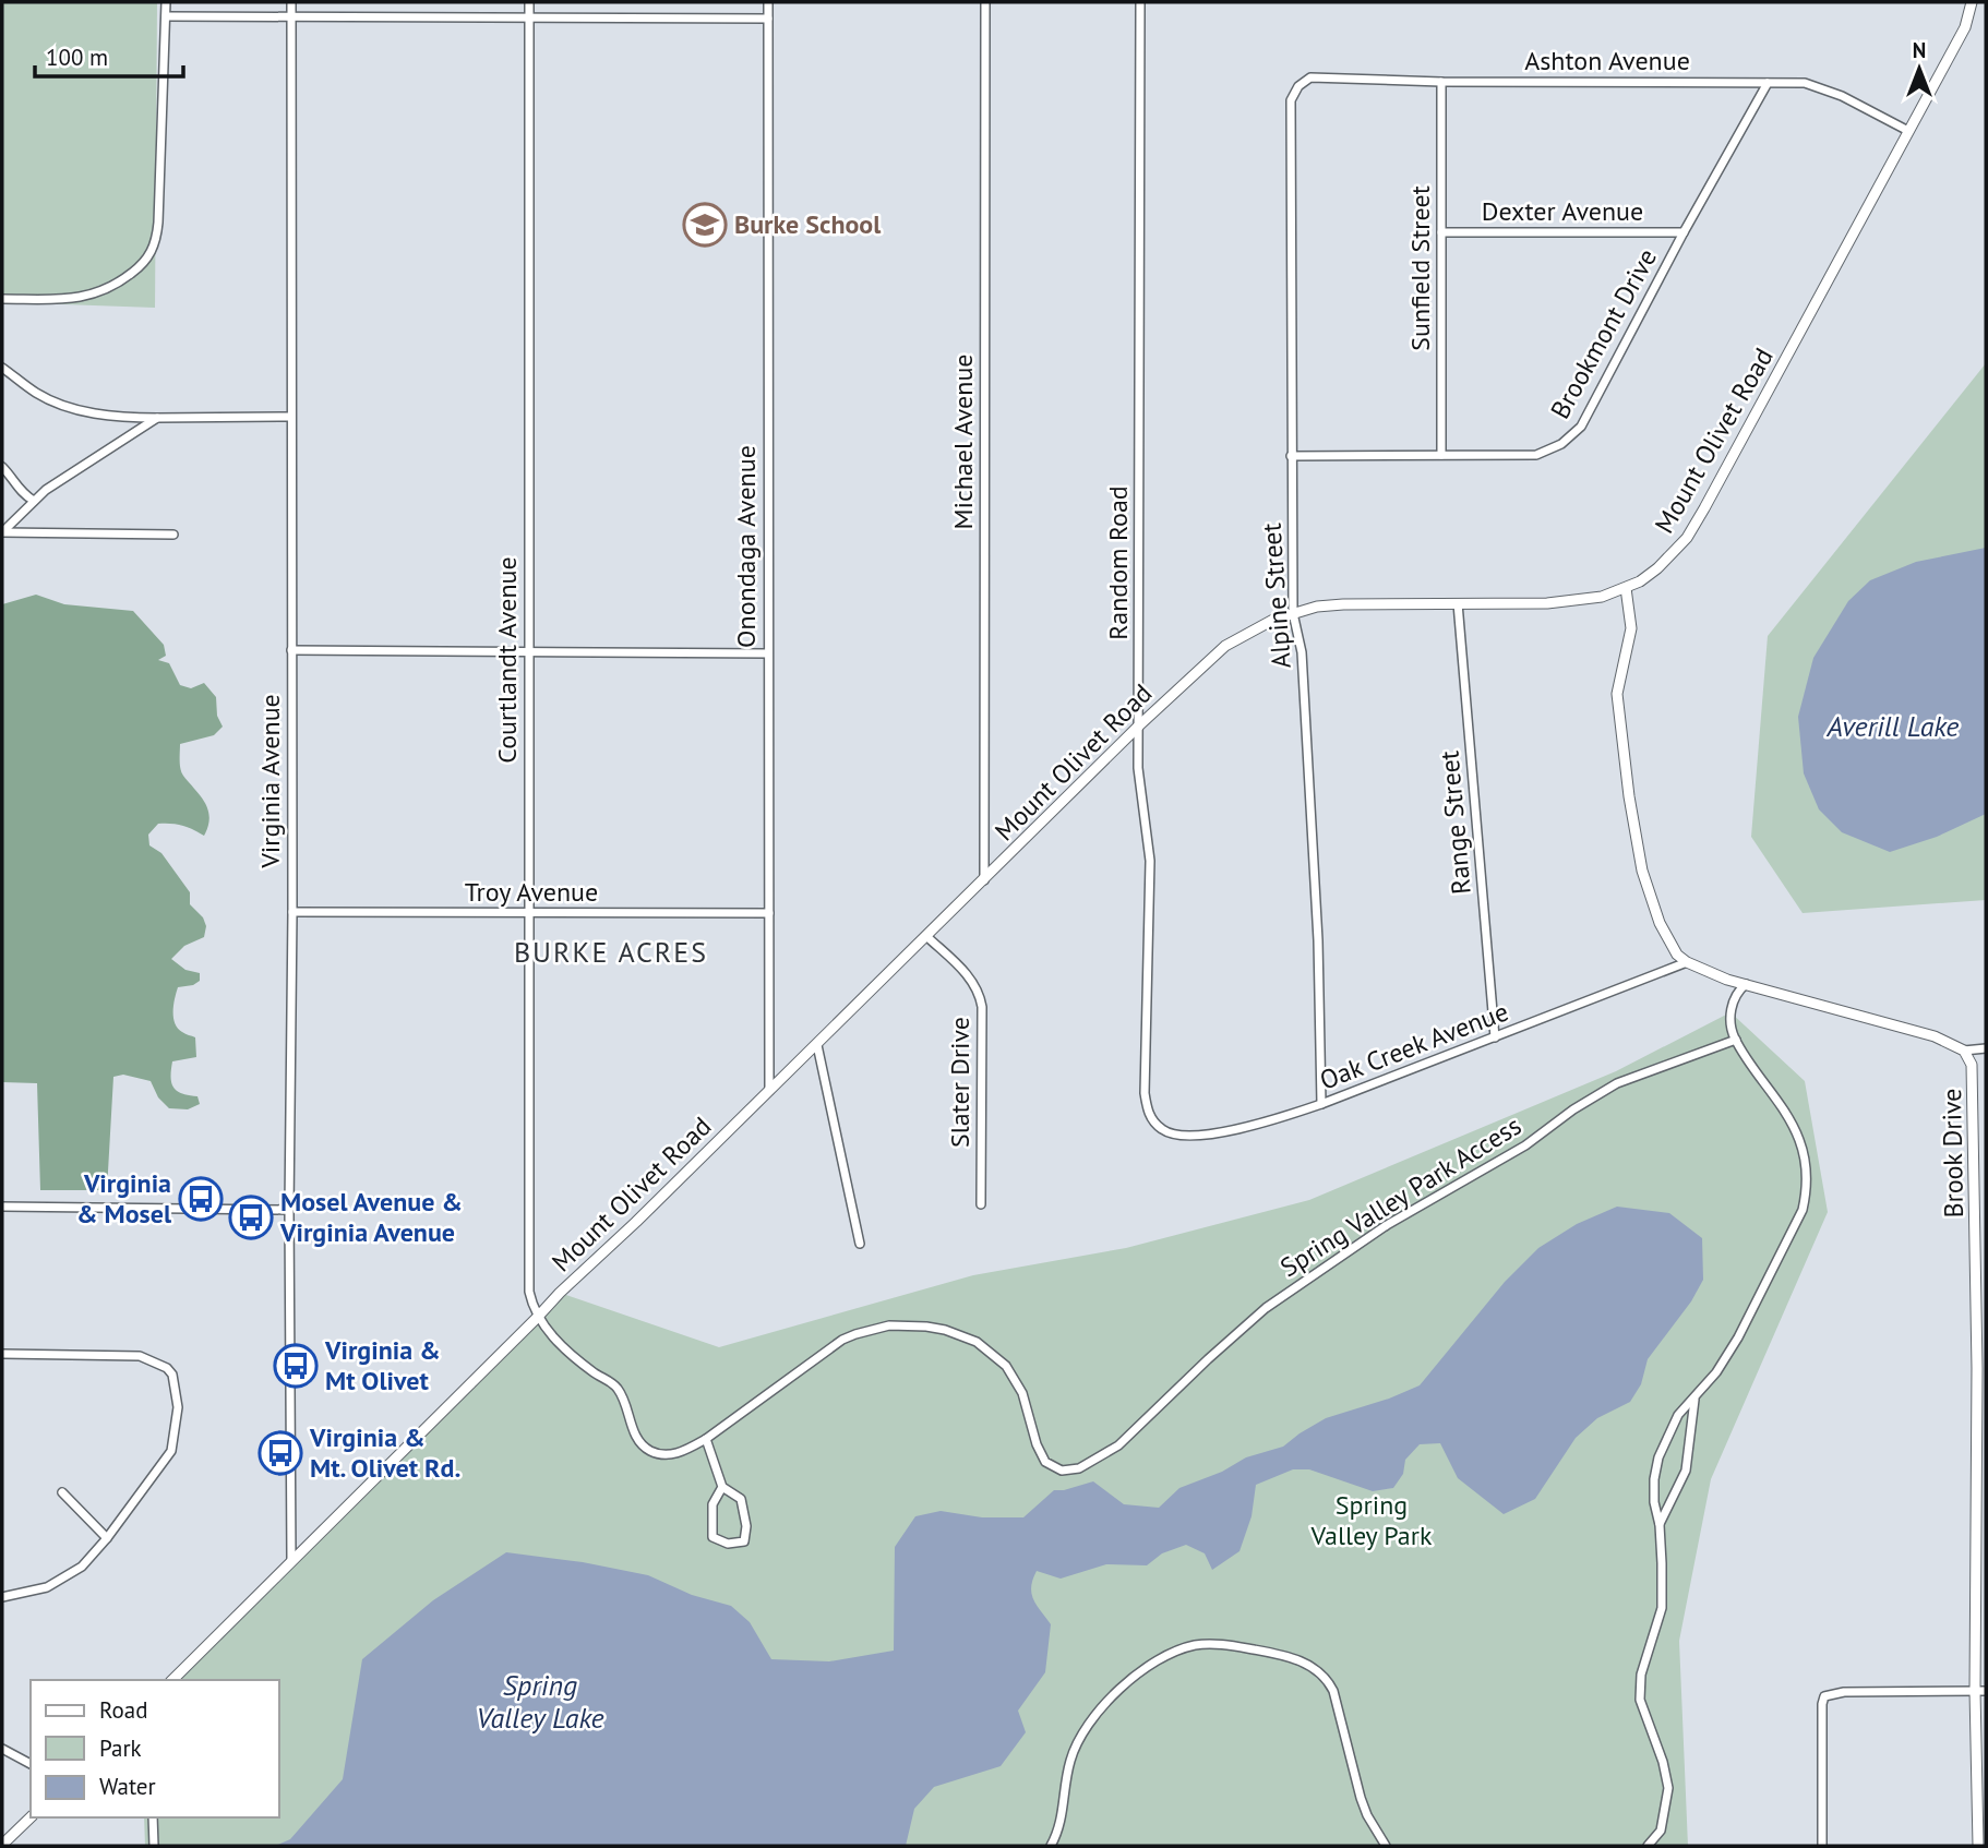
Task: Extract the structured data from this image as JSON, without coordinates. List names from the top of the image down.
{
  "streets": {
    "street": [
      "Ashton Avenue",
      "Dexter Avenue",
      "Sunfield Street",
      "Brookmont Drive",
      "Mount Olivet Road",
      "Michael Avenue",
      "Onondaga Avenue",
      "Random Road",
      "Alpine Street",
      "Courtlandt Avenue",
      "Virginia Avenue",
      "Range Street",
      "Troy Avenue",
      "Oak Creek Avenue",
      "Slater Drive",
      "Brook Drive",
      "Spring Valley Park Access"
    ]
  },
  "crossings": [
    ["Ashton Avenue", "Sunfield Street"],
    ["Ashton Avenue", "Brookmont Drive"],
    ["Ashton Avenue", "Mount Olivet Road"],
    ["Ashton Avenue", "Alpine Street"],
    ["Dexter Avenue", "Sunfield Street"],
    ["Dexter Avenue", "Brookmont Drive"],
    ["Sunfield Street", "Brookmont Drive"],
    ["Brookmont Drive", "Alpine Street"],
    ["Mount Olivet Road", "Michael Avenue"],
    ["Mount Olivet Road", "Onondaga Avenue"],
    ["Mount Olivet Road", "Random Road"],
    ["Mount Olivet Road", "Alpine Street"],
    ["Mount Olivet Road", "Courtlandt Avenue"],
    ["Mount Olivet Road", "Virginia Avenue"],
    ["Mount Olivet Road", "Range Street"],
    ["Mount Olivet Road", "Slater Drive"],
    ["Mount Olivet Road", "Spring Valley Park Access"],
    ["Onondaga Avenue", "Troy Avenue"],
    ["Random Road", "Oak Creek Avenue"],
    ["Alpine Street", "Oak Creek Avenue"],
    ["Courtlandt Avenue", "Troy Avenue"],
    ["Courtlandt Avenue", "Spring Valley Park Access"],
    ["Virginia Avenue", "Troy Avenue"],
    ["Range Street", "Oak Creek Avenue"],
    ["Oak Creek Avenue", "Brook Drive"]
  ],
  "districts": ["BURKE ACRES"],
  "water": ["Averill Lake", "Spring Valley Lake"],
  "parks": ["Spring Valley Park"],
  "places": {
    "school or university": ["Burke School"],
    "bus stop": [
      "Virginia & Mosel",
      "Mosel Avenue & Virginia Avenue",
      "Virginia & Mt Olivet",
      "Virginia & Mt. Olivet Rd."
    ]
  },
  "legend": ["Road", "Park", "Water"],
  "scale_bar": "100 m",
  "north": "top"
}
